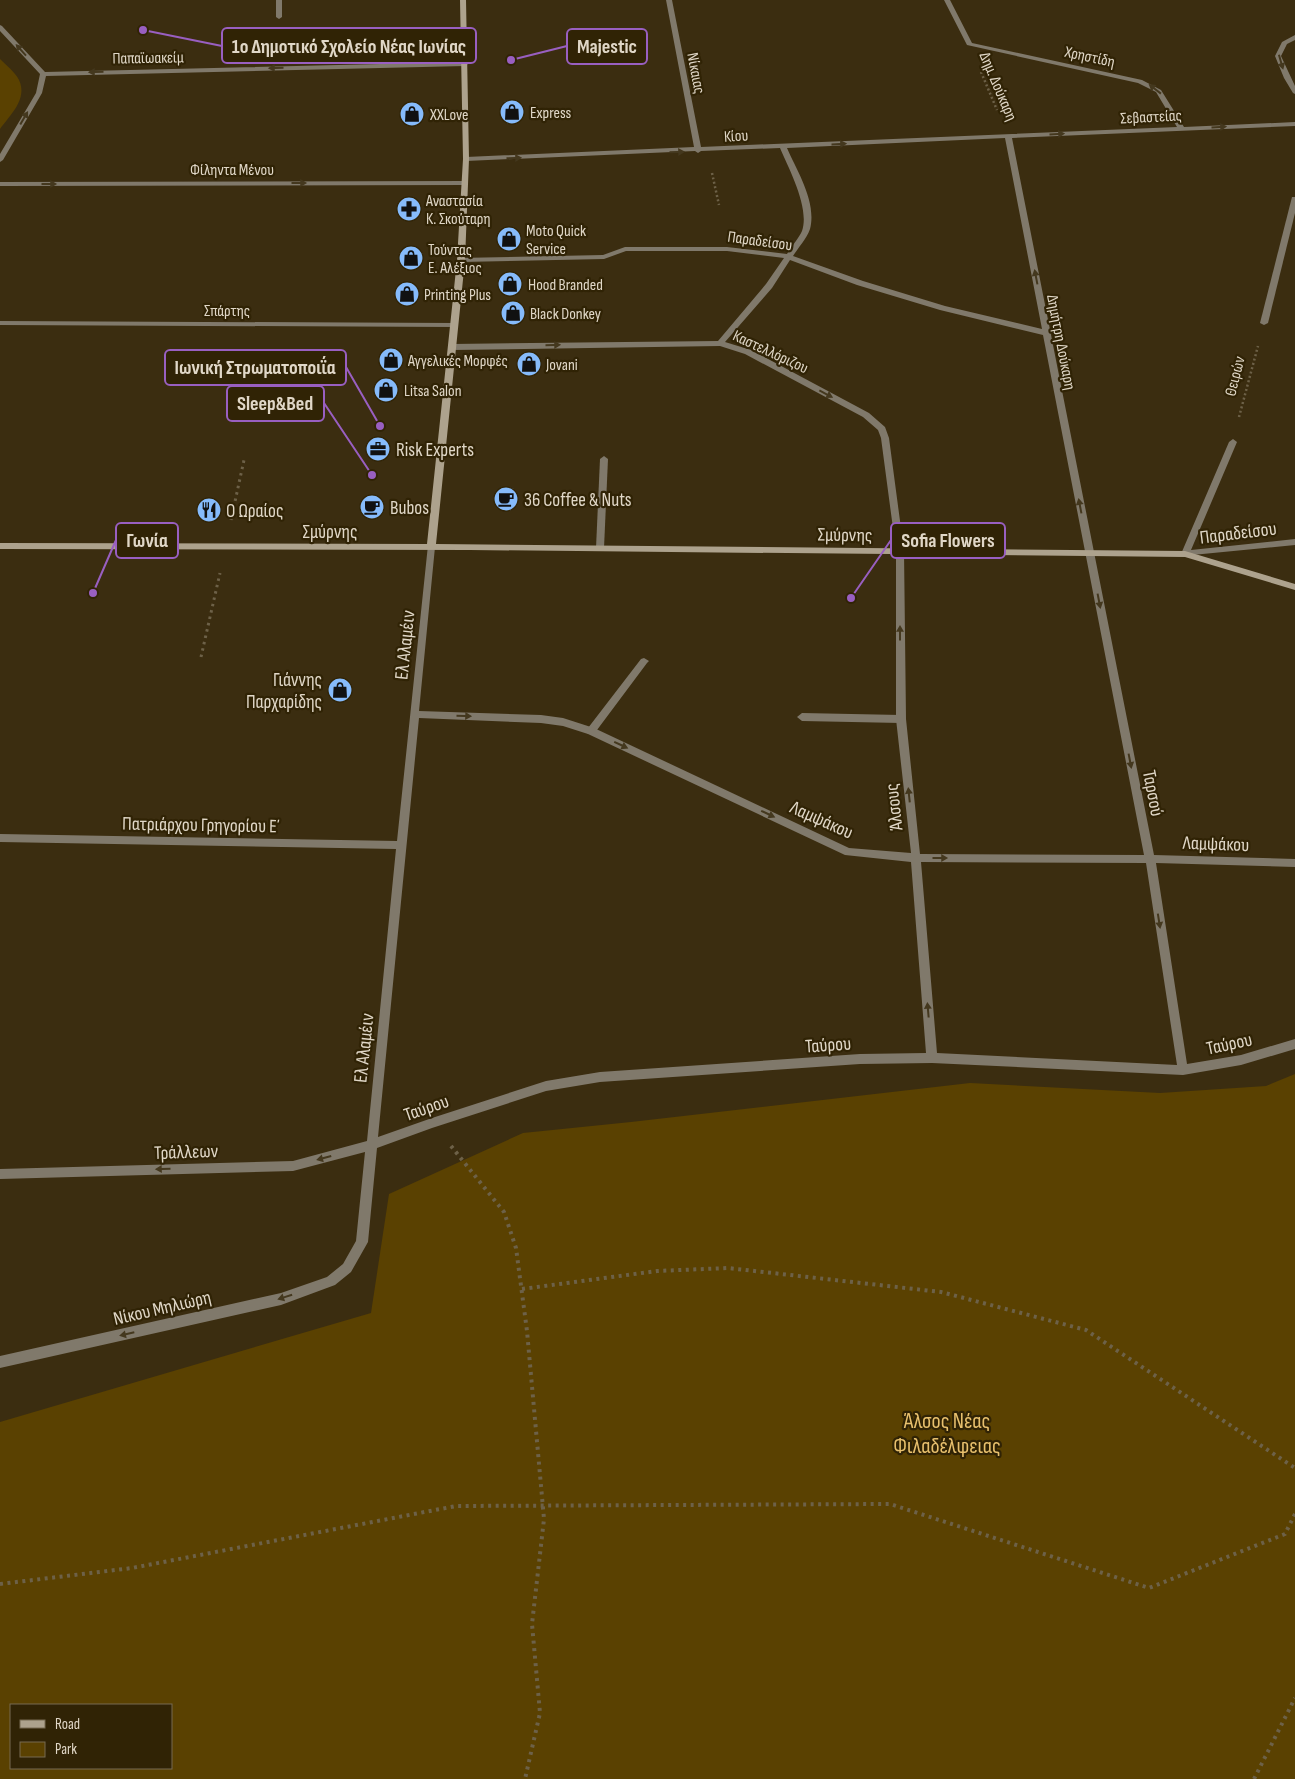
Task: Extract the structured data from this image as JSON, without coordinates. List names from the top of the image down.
{
  "streets": {
    "main road": ["Σμύρνης", "Ελ Αλαμέιν"],
    "street": [
      "Χρηστίδη",
      "Παπαϊωακείμ",
      "Νίκαιας",
      "Σεβαστείας",
      "Κίου",
      "Φίληντα Μένου",
      "Παραδείσου",
      "Σπάρτης",
      "Δημήτρη Δούκαρη",
      "Καστελλόριζου",
      "Ταρσού",
      "Άλσους",
      "Λαμψάκου",
      "Πατριάρχου Γρηγορίου Ε΄",
      "Ταύρου",
      "Τράλλεων",
      "Νίκου Μηλιώρη"
    ],
    "path": ["Δημ. Δούκαρη", "Θειρών"]
  },
  "crossings": [
    ["Χρηστίδη", "Δημ. Δούκαρη"],
    ["Χρηστίδη", "Σεβαστείας"],
    ["Παπαϊωακείμ", "Ελ Αλαμέιν"],
    ["Νίκαιας", "Κίου"],
    ["Δημ. Δούκαρη", "Σεβαστείας"],
    ["Δημ. Δούκαρη", "Κίου"],
    ["Δημ. Δούκαρη", "Δημήτρη Δούκαρη"],
    ["Σεβαστείας", "Κίου"],
    ["Σεβαστείας", "Δημήτρη Δούκαρη"],
    ["Κίου", "Δημήτρη Δούκαρη"],
    ["Κίου", "Ελ Αλαμέιν"],
    ["Φίληντα Μένου", "Ελ Αλαμέιν"],
    ["Παραδείσου", "Δημήτρη Δούκαρη"],
    ["Παραδείσου", "Σμύρνης"],
    ["Παραδείσου", "Ελ Αλαμέιν"],
    ["Σπάρτης", "Ελ Αλαμέιν"],
    ["Δημήτρη Δούκαρη", "Σμύρνης"],
    ["Δημήτρη Δούκαρη", "Ταρσού"],
    ["Καστελλόριζου", "Σμύρνης"],
    ["Καστελλόριζου", "Ελ Αλαμέιν"],
    ["Καστελλόριζου", "Άλσους"],
    ["Σμύρνης", "Ελ Αλαμέιν"],
    ["Σμύρνης", "Ταρσού"],
    ["Σμύρνης", "Άλσους"],
    ["Ελ Αλαμέιν", "Λαμψάκου"],
    ["Ελ Αλαμέιν", "Πατριάρχου Γρηγορίου Ε΄"],
    ["Ελ Αλαμέιν", "Ταύρου"],
    ["Ελ Αλαμέιν", "Τράλλεων"],
    ["Ελ Αλαμέιν", "Νίκου Μηλιώρη"],
    ["Ταρσού", "Λαμψάκου"],
    ["Ταρσού", "Ταύρου"],
    ["Άλσους", "Λαμψάκου"],
    ["Άλσους", "Ταύρου"],
    ["Ταύρου", "Τράλλεων"]
  ],
  "one_way": [
    "Χρηστίδη",
    "Παπαϊωακείμ",
    "Σεβαστείας",
    "Κίου",
    "Φίληντα Μένου",
    "Δημήτρη Δούκαρη",
    "Καστελλόριζου",
    "Ταρσού",
    "Άλσους",
    "Λαμψάκου",
    "Τράλλεων",
    "Νίκου Μηλιώρη"
  ],
  "parks": ["Άλσος Νέας Φιλαδέλφειας"],
  "places": {
    "other": [
      "1ο Δημοτικό Σχολείο Νέας Ιωνίας",
      "Majestic",
      "Ιωνική Στρωματοποιΐα",
      "Sleep&Bed",
      "Γωνία",
      "Sofia Flowers"
    ],
    "shop": [
      "Express",
      "XXLove",
      "Moto Quick Service",
      "Τούντας Ε. Αλέξιος",
      "Hood Branded",
      "Printing Plus",
      "Black Donkey",
      "Αγγελικές Μορφές",
      "Jovani",
      "Litsa Salon",
      "Γιάννης Παρχαρίδης"
    ],
    "pharmacy": ["Αναστασία Κ. Σκούταρη"],
    "office": ["Risk Experts"],
    "cafe": ["36 Coffee & Nuts", "Bubos"],
    "restaurant": ["Ο Ωραίος"]
  },
  "legend": ["Road", "Park"]
}
